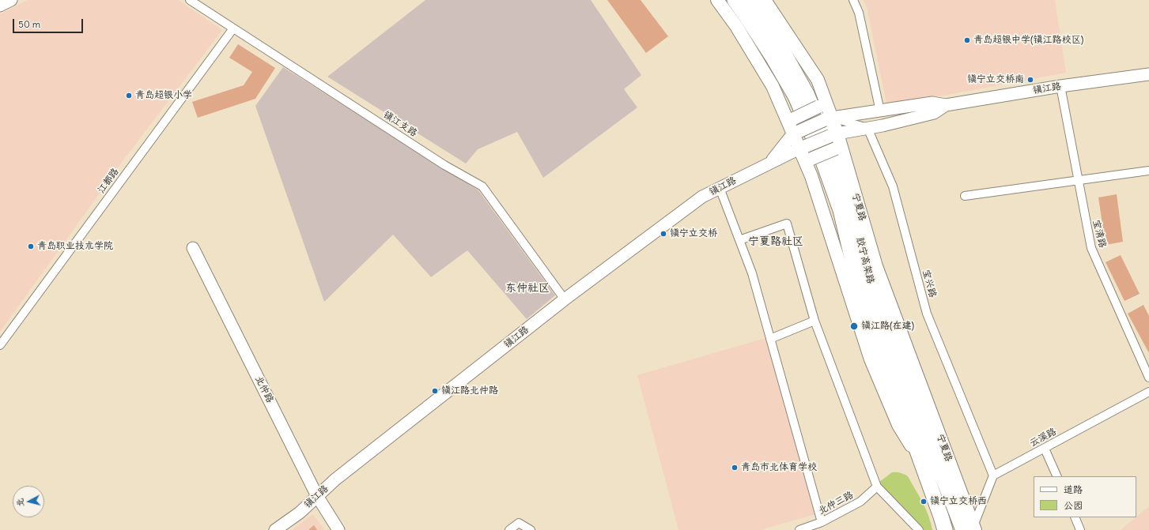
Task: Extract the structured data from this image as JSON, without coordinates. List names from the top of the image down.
{
  "streets": {
    "highway": ["胶宁高架路"],
    "main road": ["镇江路", "宁夏路"],
    "street": [
      "镇江支路",
      "江都路",
      "宝清路",
      "宝兴路",
      "北仲路",
      "云溪路",
      "北仲三路"
    ]
  },
  "crossings": [
    ["镇江路", "镇江支路"],
    ["镇江路", "宁夏路"],
    ["镇江路", "宝清路"],
    ["镇江路", "宝兴路"],
    ["镇江路", "北仲路"],
    ["镇江支路", "江都路"],
    ["宁夏路", "胶宁高架路"],
    ["宝兴路", "云溪路"]
  ],
  "districts": ["宁夏路社区", "东仲社区"],
  "places": [
    "青岛超银中学(镇江路校区)",
    "镇宁立交桥南",
    "青岛超银小学",
    "镇宁立交桥",
    "青岛职业技术学院",
    "镇江路(在建)",
    "镇江路北仲路",
    "青岛市北体育学校",
    "镇宁立交桥西"
  ],
  "legend": ["道路", "公园"],
  "scale_bar": "50 m",
  "north": "left"
}
